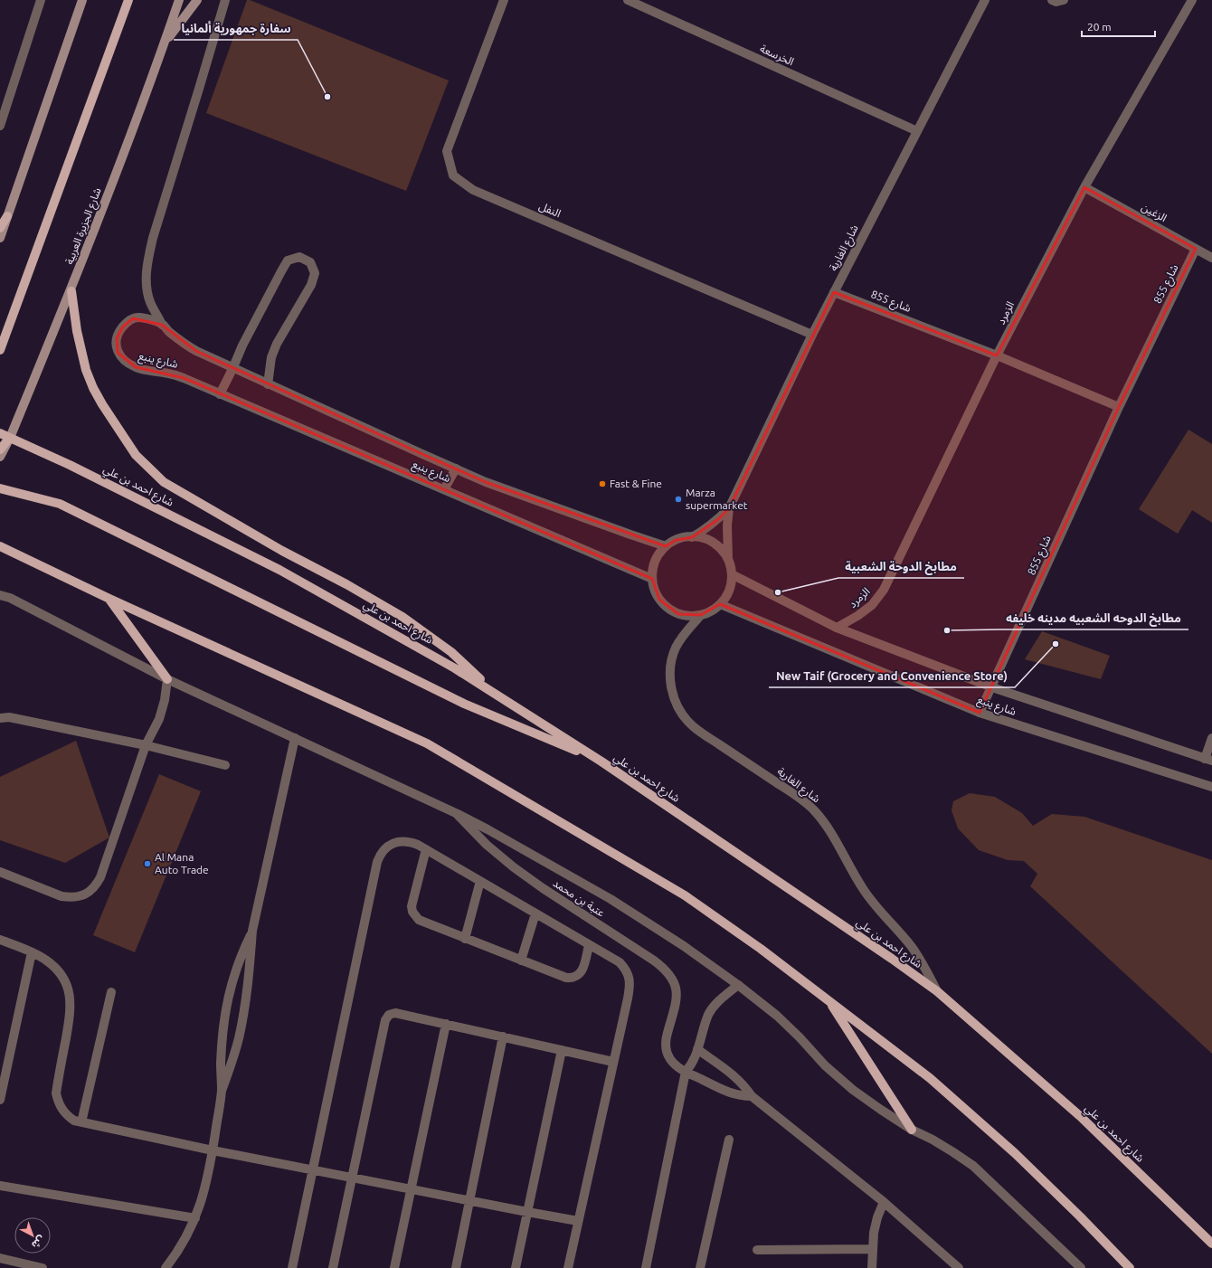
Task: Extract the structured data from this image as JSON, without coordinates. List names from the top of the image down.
{
  "streets": {
    "main road": ["شارع الجزيرة العربية", "شارع احمد بن علي"],
    "street": [
      "الخرسعة",
      "النفل",
      "الزغين",
      "شارع الغارية",
      "شارع 855",
      "الزمرد",
      "شارع ينبع",
      "عتبة بن محمد"
    ]
  },
  "crossings": [
    ["الخرسعة", "شارع الغارية"],
    ["النفل", "شارع الغارية"],
    ["الزغين", "شارع 855"],
    ["الزغين", "الزمرد"],
    ["شارع الجزيرة العربية", "شارع احمد بن علي"],
    ["شارع الغارية", "شارع 855"],
    ["شارع الغارية", "شارع ينبع"],
    ["شارع الغارية", "شارع احمد بن علي"],
    ["شارع 855", "الزمرد"],
    ["شارع 855", "شارع ينبع"],
    ["الزمرد", "شارع ينبع"]
  ],
  "places": [
    "سفارة جمهورية ألمانيا",
    "Fast & Fine",
    "Marza supermarket",
    "مطابخ الدوحة الشعبية",
    "مطابخ الدوحه الشعبيه مدينه خليفه",
    "New Taif (Grocery and Convenience Store)",
    "Al Mana Auto Trade"
  ],
  "scale_bar": "20 m",
  "north": "bottom right"
}
